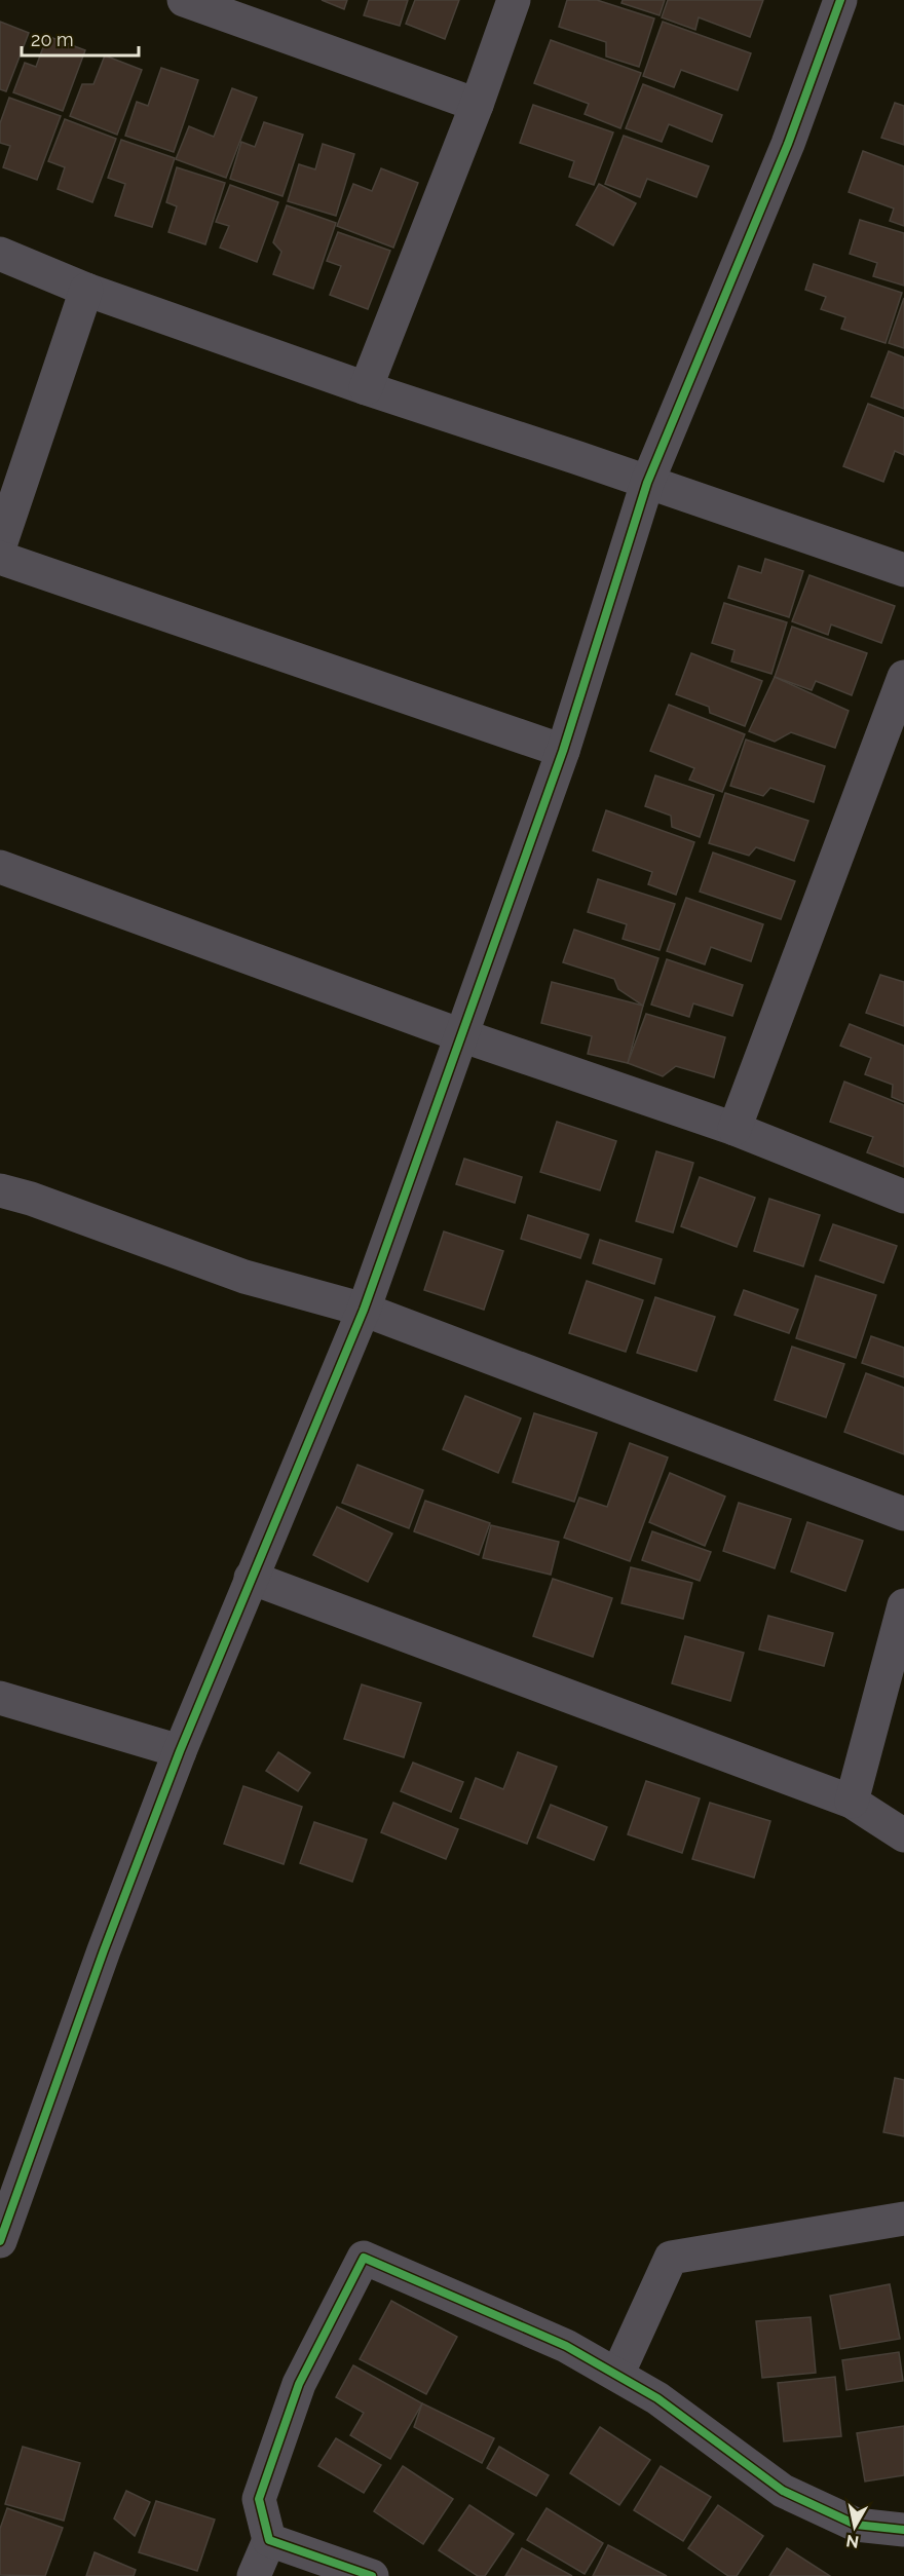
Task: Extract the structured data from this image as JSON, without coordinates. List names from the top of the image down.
{
  "scale_bar": "20 m",
  "north": "bottom"
}
